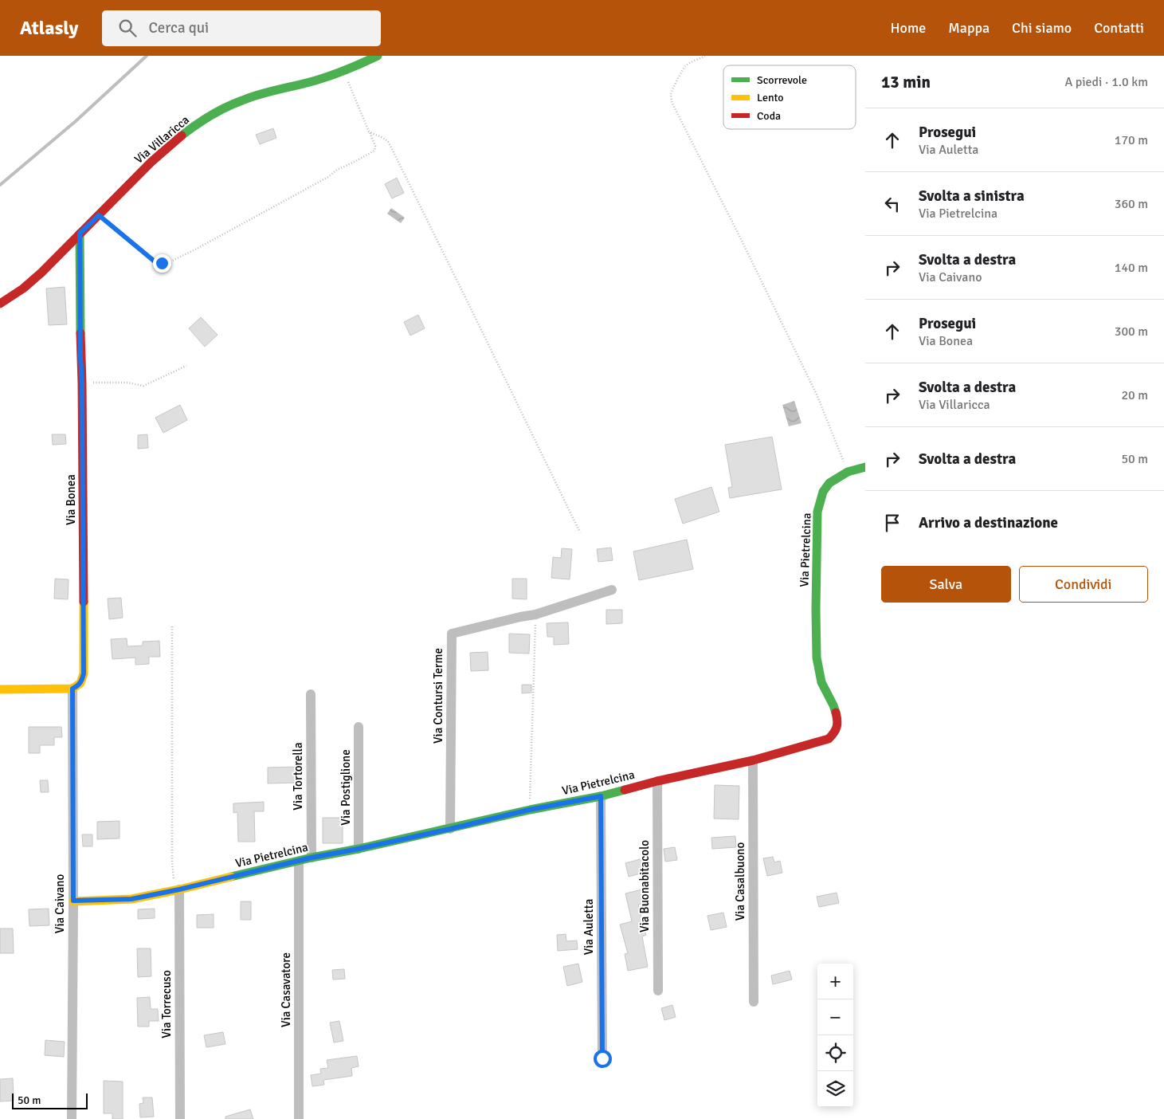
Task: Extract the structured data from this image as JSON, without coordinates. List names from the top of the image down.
{
  "streets": {
    "street": [
      "Via Villaricca",
      "Via Bonea",
      "Via Pietrelcina",
      "Via Contursi Terme",
      "Via Tortorella",
      "Via Postiglione",
      "Via Casalbuono",
      "Via Buonabitacolo",
      "Via Caivano",
      "Via Auletta",
      "Via Casavatore",
      "Via Torrecuso"
    ]
  },
  "crossings": [
    ["Via Villaricca", "Via Bonea"],
    ["Via Bonea", "Via Caivano"],
    ["Via Pietrelcina", "Via Contursi Terme"],
    ["Via Pietrelcina", "Via Tortorella"],
    ["Via Pietrelcina", "Via Postiglione"],
    ["Via Pietrelcina", "Via Casalbuono"],
    ["Via Pietrelcina", "Via Buonabitacolo"],
    ["Via Pietrelcina", "Via Caivano"],
    ["Via Pietrelcina", "Via Auletta"],
    ["Via Pietrelcina", "Via Casavatore"],
    ["Via Pietrelcina", "Via Torrecuso"]
  ],
  "legend": ["Scorrevole", "Lento", "Coda"],
  "scale_bar": "50 m",
  "page": {
    "header": "Atlasly",
    "search": "Cerca qui",
    "nav": [
      "Home",
      "Mappa",
      "Chi siamo",
      "Contatti"
    ],
    "heading": ["13 min", "A piedi · 1.0 km"],
    "list": [
      ["Prosegui", "Via Auletta", "170 m"],
      ["Svolta a sinistra", "Via Pietrelcina", "360 m"],
      ["Svolta a destra", "Via Caivano", "140 m"],
      ["Prosegui", "Via Bonea", "300 m"],
      ["Svolta a destra", "Via Villaricca", "20 m"],
      ["Svolta a destra", "50 m"],
      "Arrivo a destinazione"
    ],
    "buttons": ["Salva", "Condividi"],
    "map_buttons": ["+", "−"],
    "scale": "50 m"
  }
}
